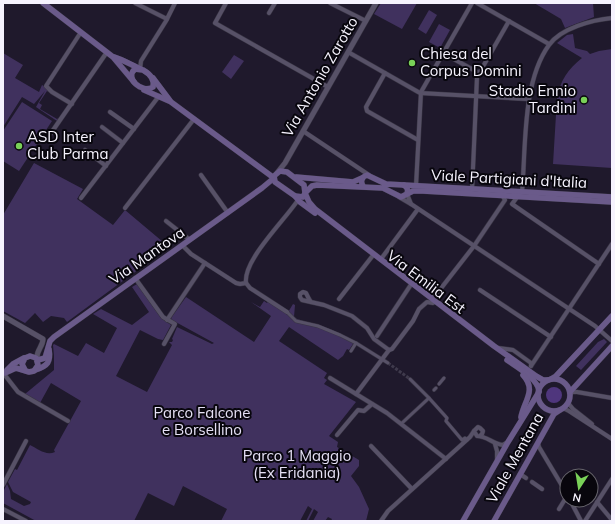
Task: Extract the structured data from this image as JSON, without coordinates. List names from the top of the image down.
{
  "streets": {
    "main road": [
      "Viale Partigiani d'Italia",
      "Via Mantova",
      "Via Emilia Est",
      "Viale Mentana"
    ],
    "street": ["Via Antonio Zarotto"]
  },
  "crossings": [
    ["Via Antonio Zarotto", "Via Mantova"],
    ["Via Antonio Zarotto", "Via Emilia Est"],
    ["Via Mantova", "Via Emilia Est"],
    ["Via Emilia Est", "Viale Mentana"]
  ],
  "parks": ["Parco Falcone e Borsellino", "Parco 1 Maggio (Ex Eridania)"],
  "places": ["Chiesa del Corpus Domini", "Stadio Ennio Tardini", "ASD Inter Club Parma"],
  "north": "bottom"
}
